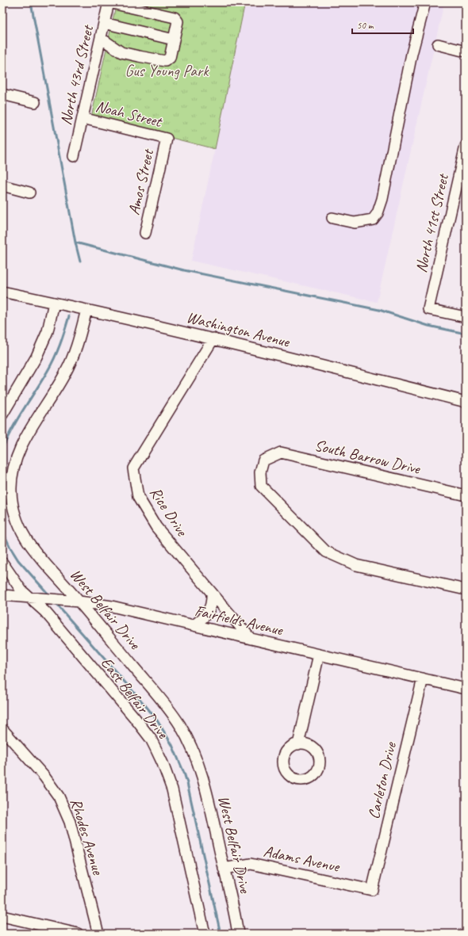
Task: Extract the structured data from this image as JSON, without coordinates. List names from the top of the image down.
{
  "streets": {
    "street": [
      "North 43rd Street",
      "Noah Street",
      "Amos Street",
      "North 41st Street",
      "Washington Avenue",
      "South Barrow Drive",
      "Rice Drive",
      "West Belfair Drive",
      "Fairfields Avenue",
      "East Belfair Drive",
      "Carleton Drive",
      "Rhodes Avenue",
      "Adams Avenue"
    ]
  },
  "crossings": [
    ["North 43rd Street", "Noah Street"],
    ["Noah Street", "Amos Street"],
    ["Washington Avenue", "Rice Drive"],
    ["Washington Avenue", "West Belfair Drive"],
    ["Rice Drive", "Fairfields Avenue"],
    ["West Belfair Drive", "Fairfields Avenue"],
    ["West Belfair Drive", "Adams Avenue"],
    ["Fairfields Avenue", "East Belfair Drive"],
    ["Fairfields Avenue", "Carleton Drive"],
    ["Carleton Drive", "Adams Avenue"]
  ],
  "parks": ["Gus Young Park"],
  "scale_bar": "50 m"
}
